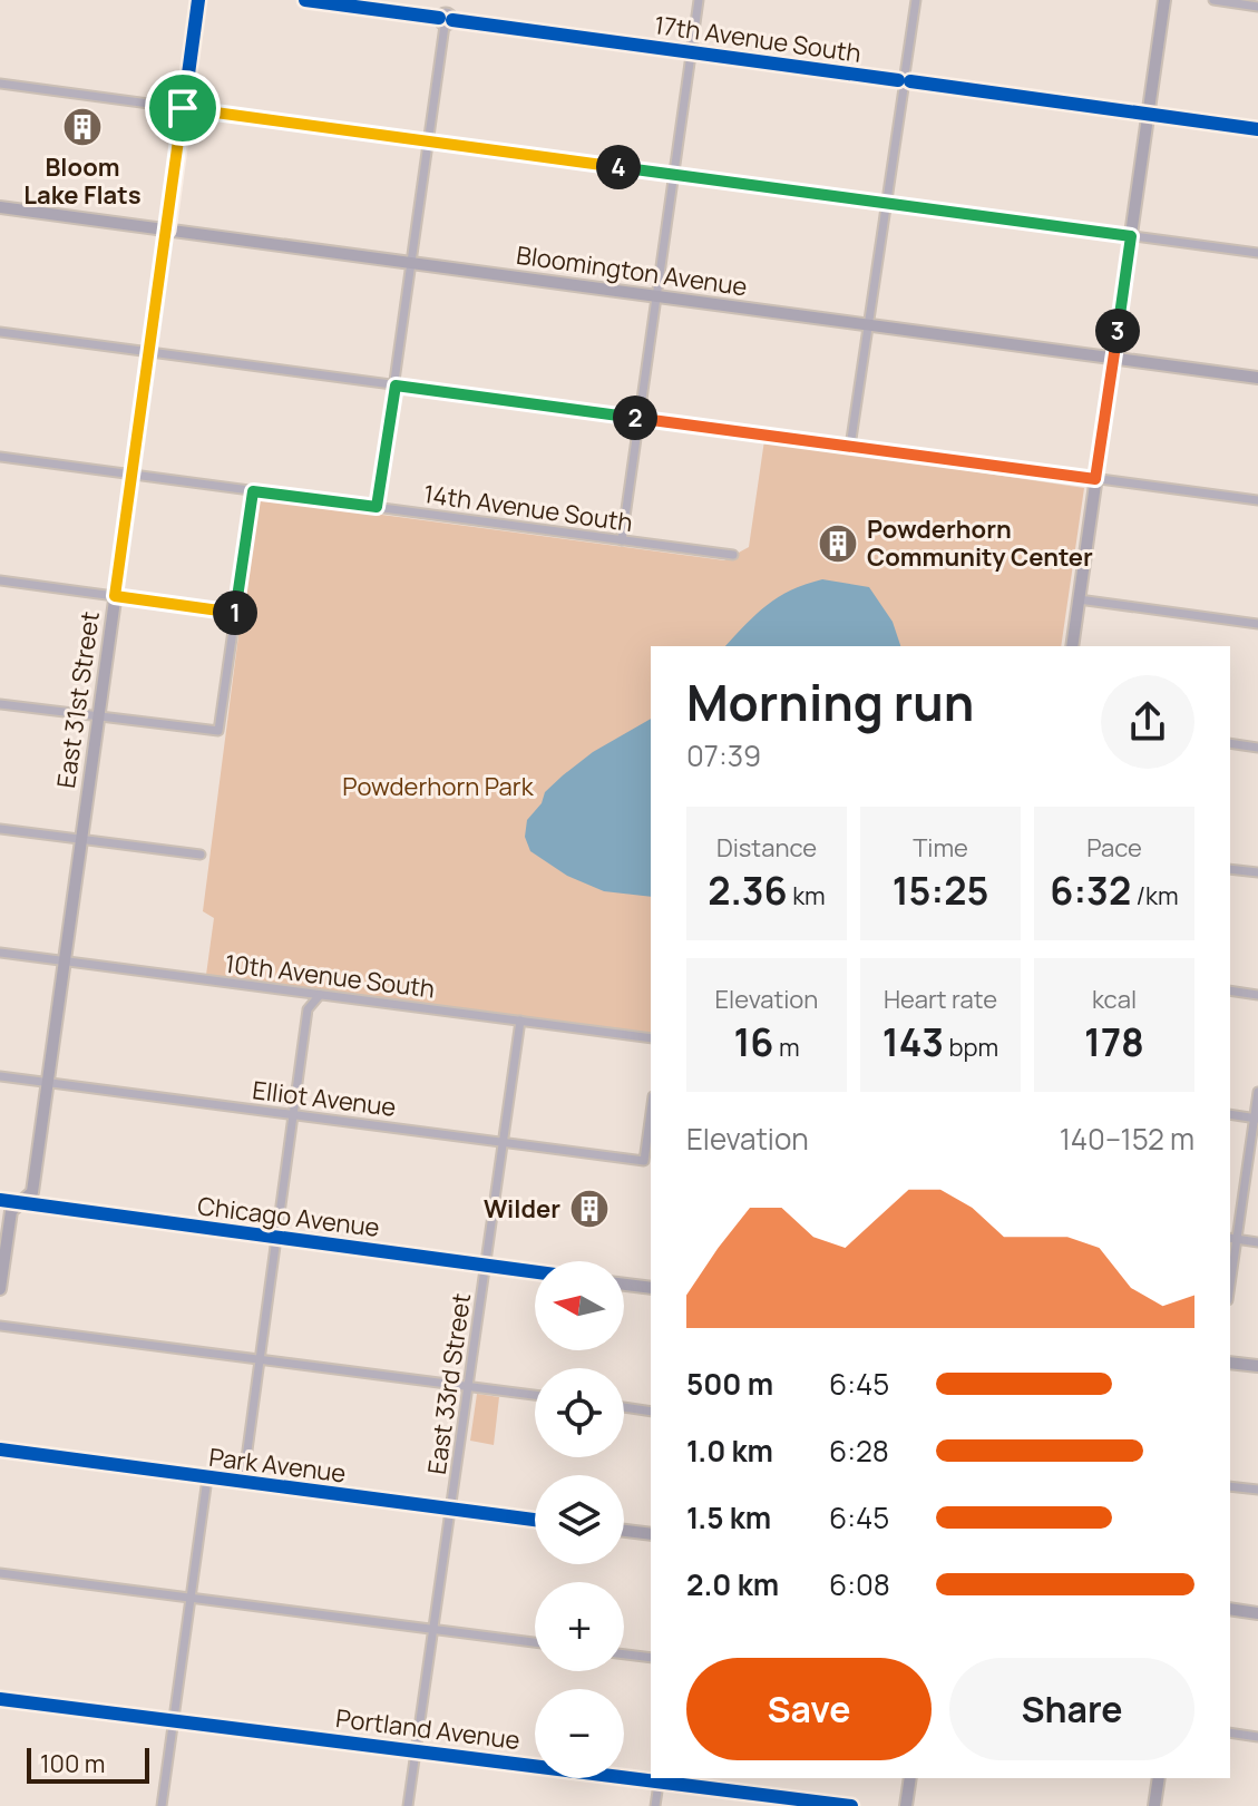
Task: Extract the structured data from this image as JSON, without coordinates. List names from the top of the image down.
{
  "streets": {
    "street": [
      "17th Avenue South",
      "Bloomington Avenue",
      "14th Avenue South",
      "East 31st Street",
      "10th Avenue South",
      "Elliot Avenue",
      "Chicago Avenue",
      "East 33rd Street",
      "Park Avenue",
      "Portland Avenue"
    ]
  },
  "crossings": [
    ["Bloomington Avenue", "East 31st Street"],
    ["14th Avenue South", "East 31st Street"],
    ["East 31st Street", "10th Avenue South"],
    ["East 31st Street", "Elliot Avenue"],
    ["East 31st Street", "Chicago Avenue"],
    ["10th Avenue South", "East 33rd Street"],
    ["Elliot Avenue", "East 33rd Street"],
    ["Chicago Avenue", "East 33rd Street"],
    ["East 33rd Street", "Park Avenue"],
    ["East 33rd Street", "Portland Avenue"]
  ],
  "parks": ["Powderhorn Park"],
  "places": {
    "building": ["Bloom Lake Flats", "Powderhorn Community Center", "Wilder"]
  },
  "scale_bar": "100 m",
  "north": "left",
  "page": {
    "pins": [
      "4",
      "3",
      "2",
      "1"
    ],
    "heading": ["Morning run", "07:39"],
    "stats": [
      ["Distance", "2.36 km"],
      ["Time", "15:25"],
      ["Pace", "6:32 /km"],
      ["Elevation", "16 m"],
      ["Heart rate", "143 bpm"],
      ["kcal", "178"]
    ],
    "chart": ["Elevation", "140–152 m"],
    "map_buttons": ["+", "−"],
    "list": [
      {
        "name": "500 m",
        "note": "6:45"
      },
      {
        "name": "1.0 km",
        "note": "6:28"
      },
      {
        "name": "1.5 km",
        "note": "6:45"
      },
      {
        "name": "2.0 km",
        "note": "6:08"
      }
    ],
    "buttons": ["Save", "Share"],
    "scale": "100 m"
  }
}
